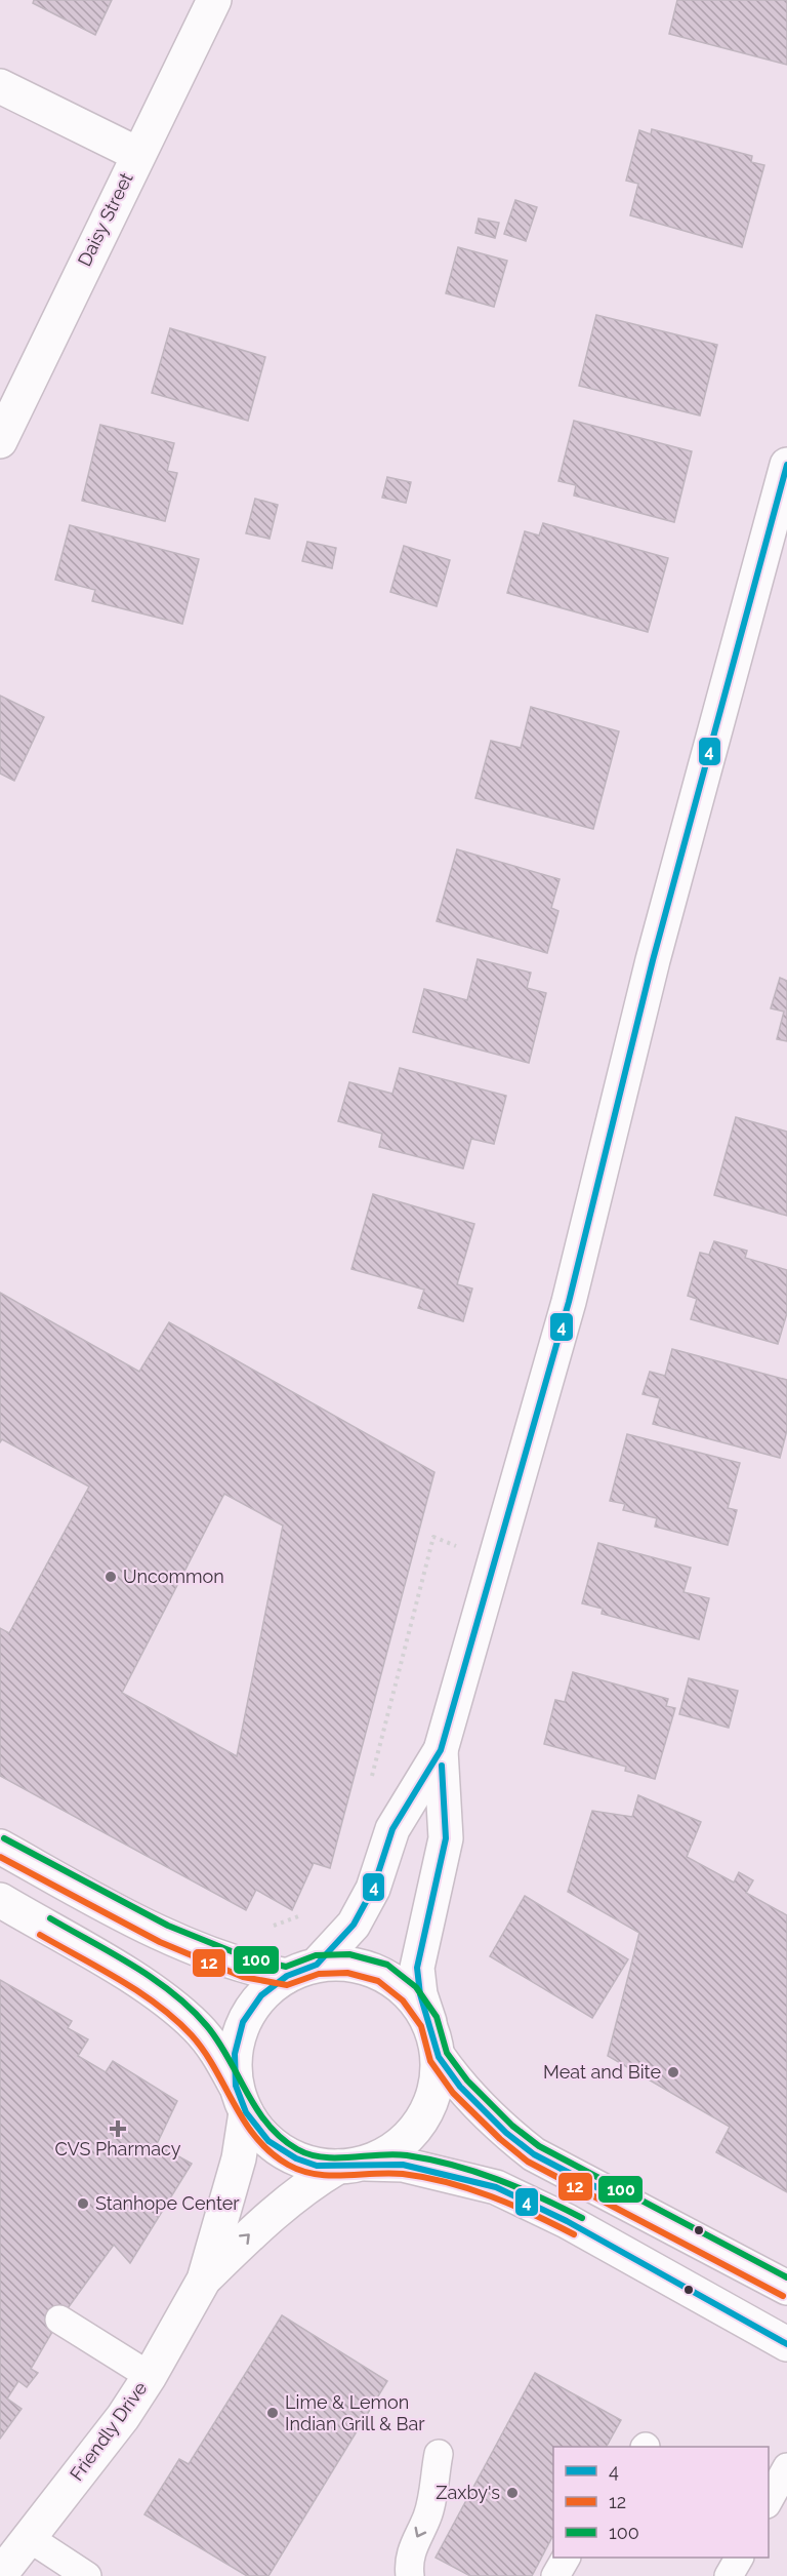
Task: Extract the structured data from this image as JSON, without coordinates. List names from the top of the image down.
{
  "streets": {
    "main road": ["Daisy Street", "Friendly Drive"]
  },
  "places": {
    "other": [
      "Uncommon",
      "Meat and Bite",
      "Stanhope Center",
      "Lime & Lemon Indian Grill & Bar",
      "Zaxby's"
    ],
    "health": ["CVS Pharmacy"]
  },
  "lines": ["transit line 4", "transit line 100", "transit line 12"],
  "legend": ["4", "12", "100"]
}
